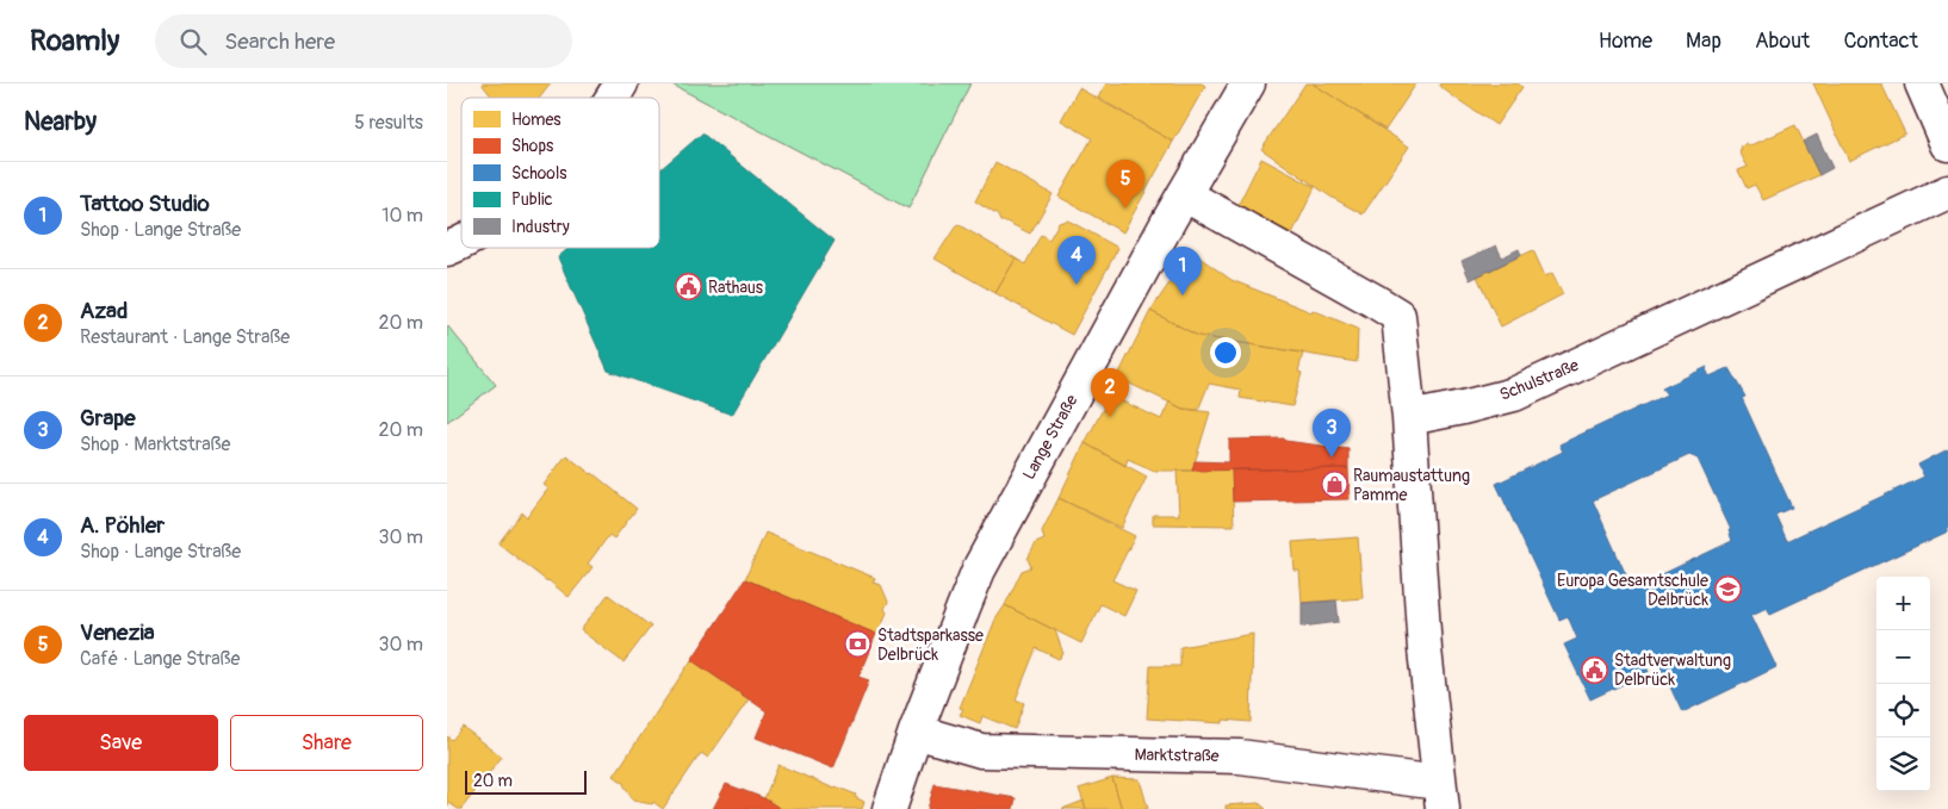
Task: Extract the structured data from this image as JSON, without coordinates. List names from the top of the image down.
{
  "streets": {
    "street": ["Schulstraße", "Lange Straße", "Marktstraße"]
  },
  "crossings": [
    ["Schulstraße", "Marktstraße"],
    ["Lange Straße", "Marktstraße"]
  ],
  "places": {
    "public building": ["Rathaus", "Stadtverwaltung Delbrück"],
    "shop": ["Raumaustattung Pamme"],
    "school or university": ["Europa Gesamtschule Delbrück"],
    "bank": ["Stadtsparkasse Delbrück"]
  },
  "legend": [
    "Homes",
    "Shops",
    "Schools",
    "Public",
    "Industry"
  ],
  "scale_bar": "20 m",
  "page": {
    "header": "Roamly",
    "search": "Search here",
    "nav": [
      "Home",
      "Map",
      "About",
      "Contact"
    ],
    "heading": ["Nearby", "5 results"],
    "pins": [
      "5",
      "4",
      "1",
      "2",
      "3"
    ],
    "list": [
      {
        "mark": "1",
        "name": "Tattoo Studio",
        "note": "Shop · Lange Straße",
        "value": "10 m"
      },
      {
        "mark": "2",
        "name": "Azad",
        "note": "Restaurant · Lange Straße",
        "value": "20 m"
      },
      {
        "mark": "3",
        "name": "Grape",
        "note": "Shop · Marktstraße",
        "value": "20 m"
      },
      {
        "mark": "4",
        "name": "A. Pöhler",
        "note": "Shop · Lange Straße",
        "value": "30 m"
      },
      {
        "mark": "5",
        "name": "Venezia",
        "note": "Café · Lange Straße",
        "value": "30 m"
      }
    ],
    "map_buttons": ["+", "−"],
    "buttons": ["Save", "Share"],
    "scale": "20 m"
  }
}
